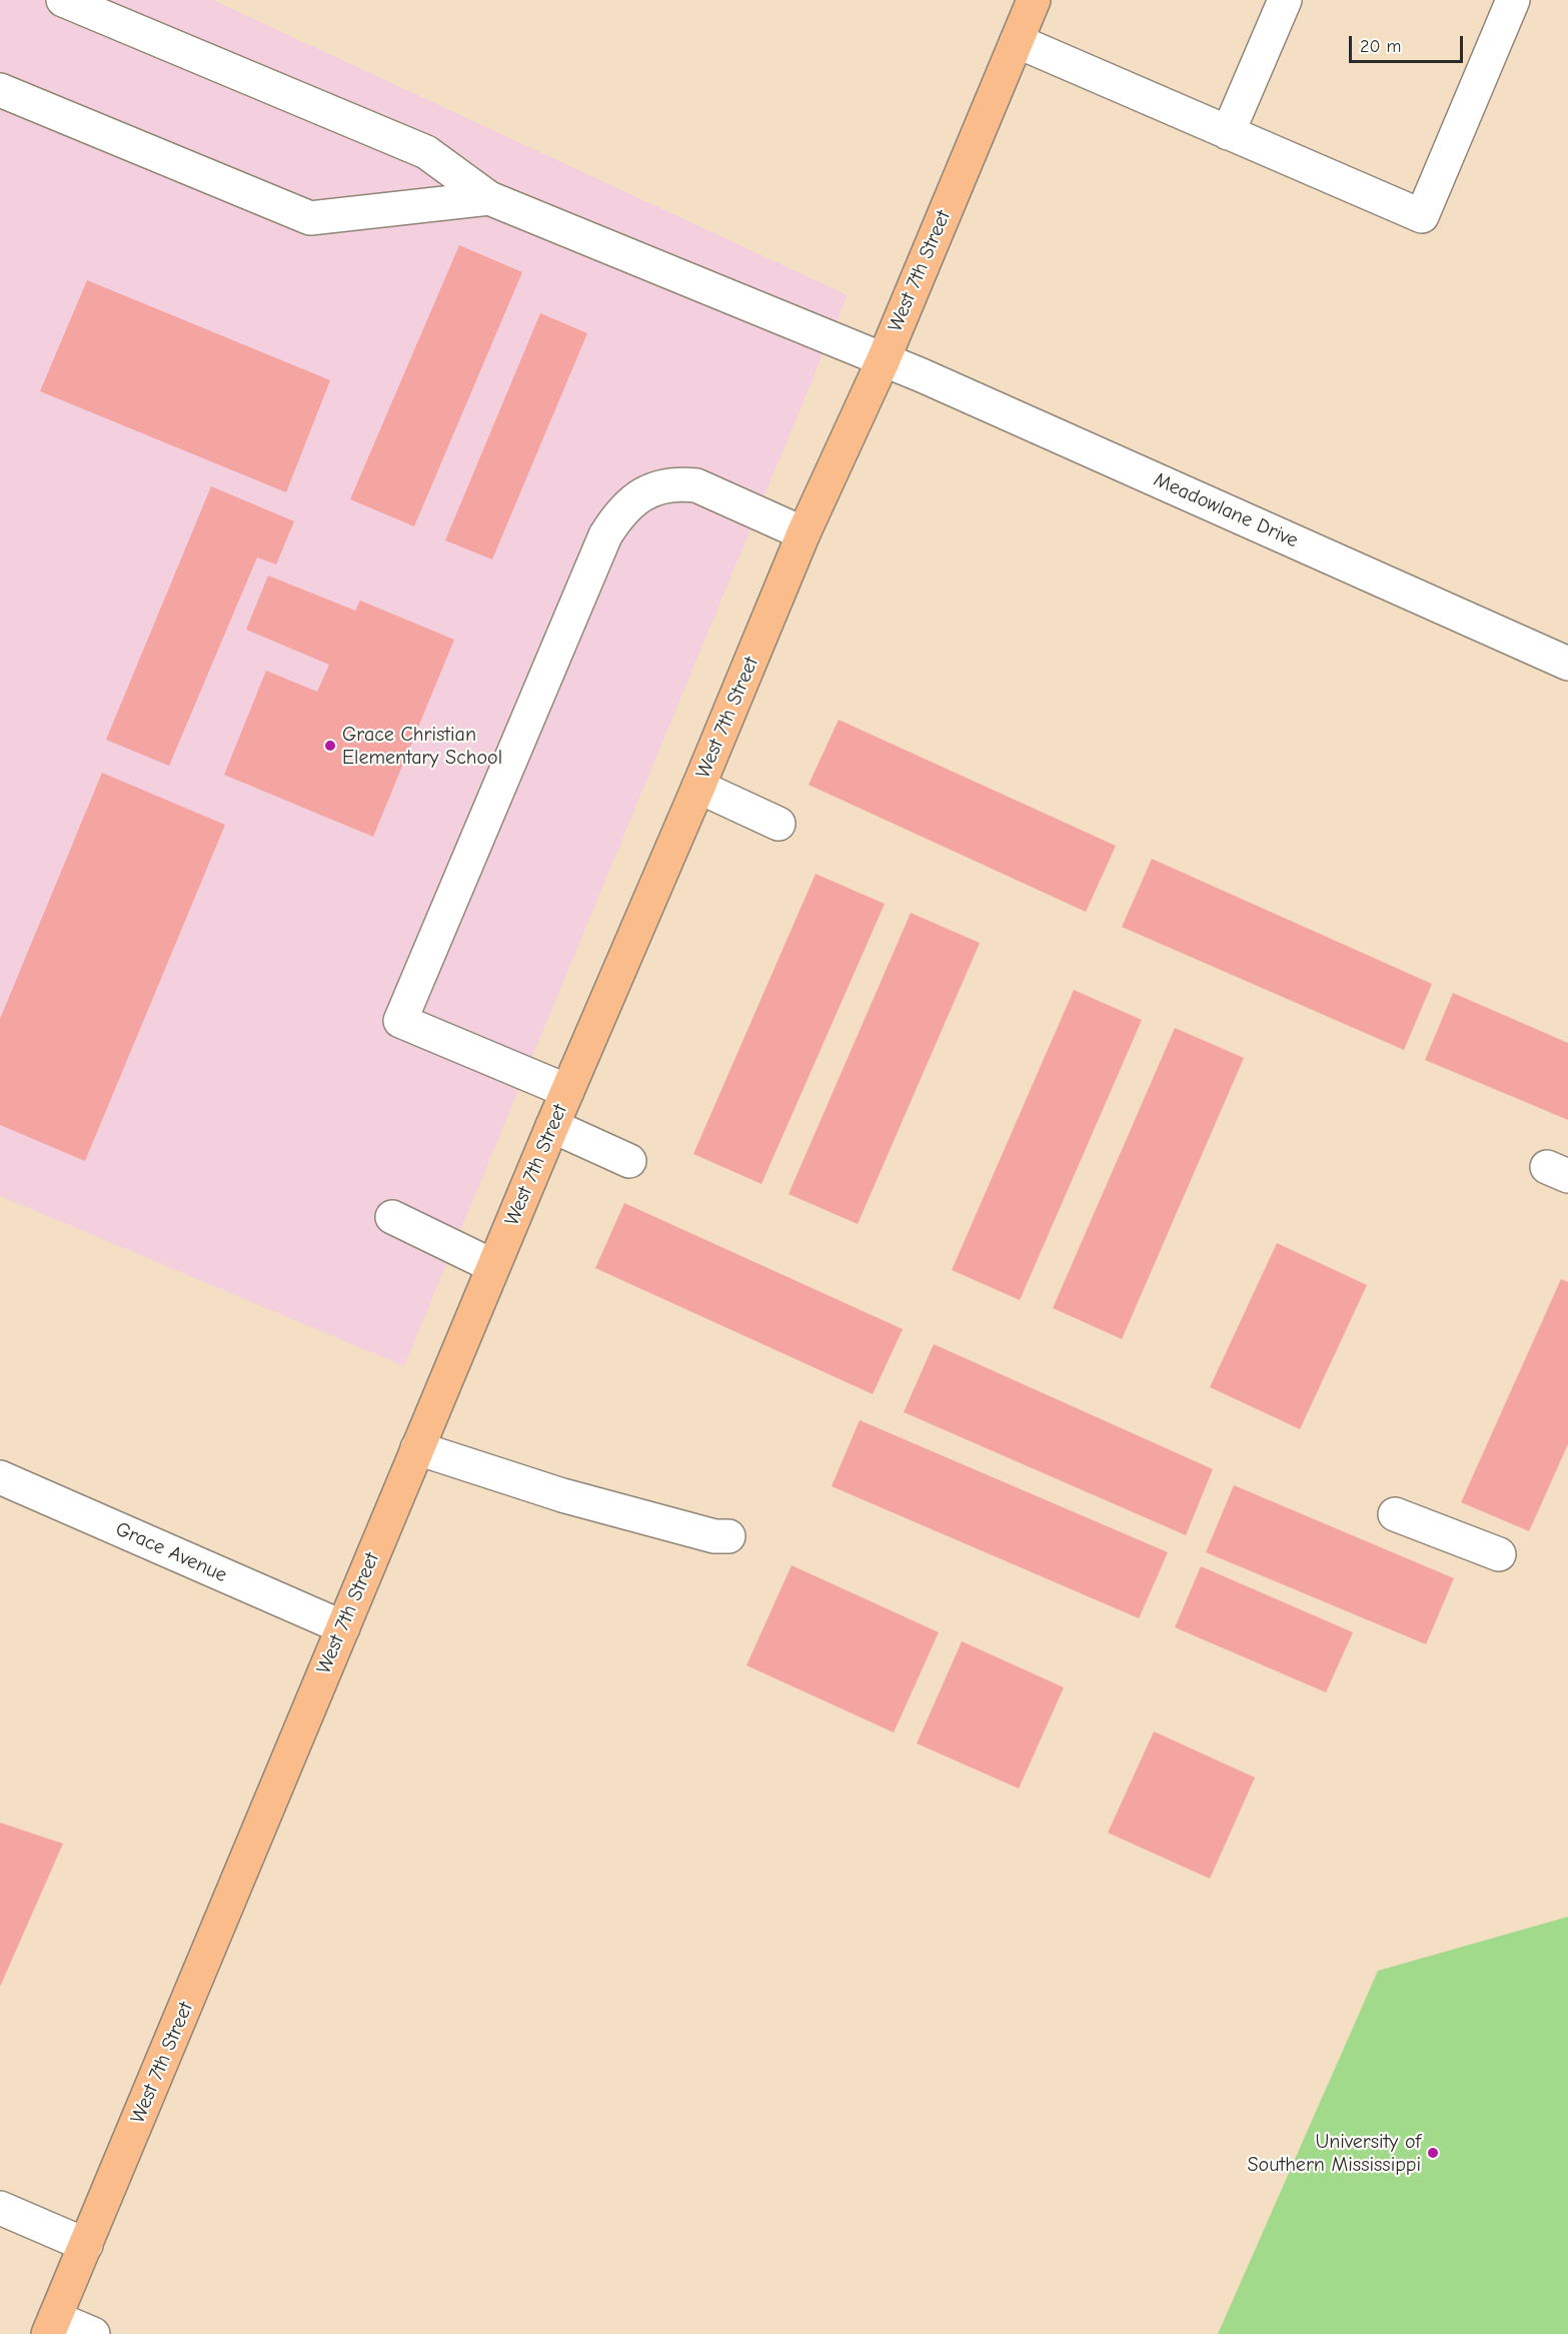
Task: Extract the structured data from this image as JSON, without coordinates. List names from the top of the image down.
{
  "streets": {
    "main road": ["West 7th Street"],
    "street": ["Meadowlane Drive", "Grace Avenue"]
  },
  "crossings": [
    ["West 7th Street", "Meadowlane Drive"],
    ["West 7th Street", "Grace Avenue"]
  ],
  "places": ["Grace Christian Elementary School", "University of Southern Mississippi"],
  "scale_bar": "20 m"
}
